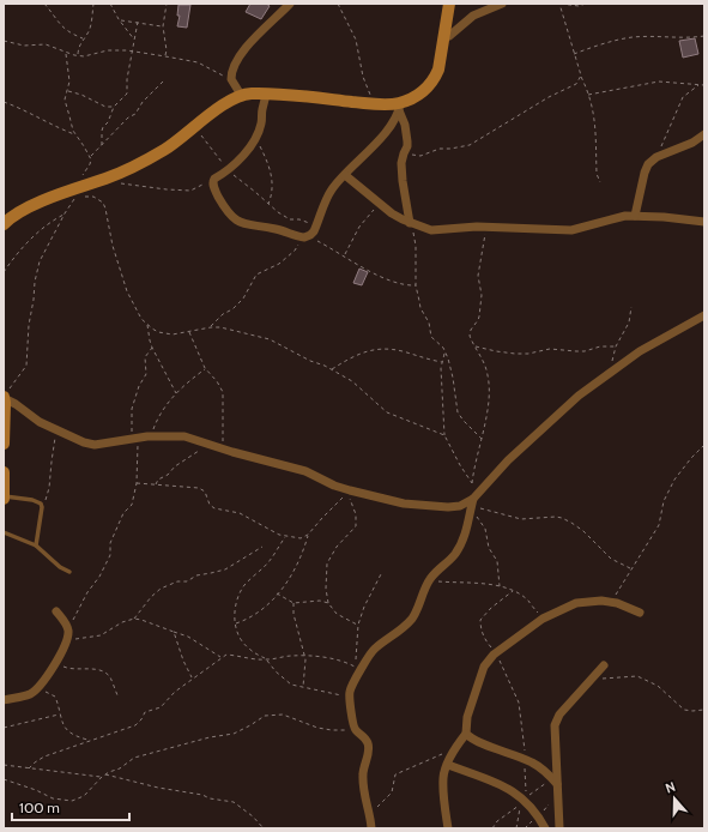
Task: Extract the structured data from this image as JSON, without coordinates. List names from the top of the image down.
{
  "scale_bar": "100 m",
  "north": "top"
}
